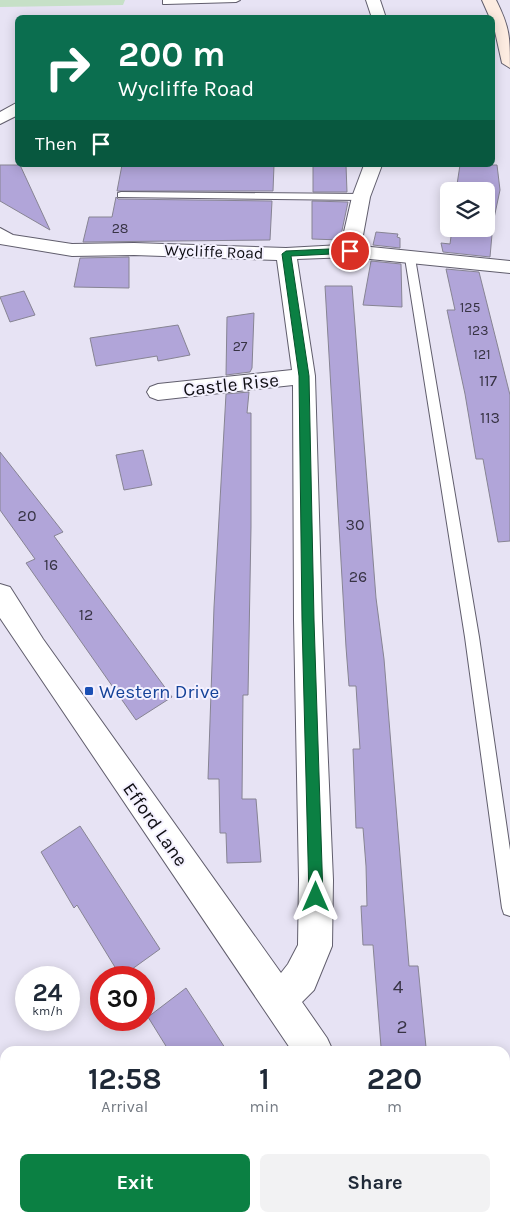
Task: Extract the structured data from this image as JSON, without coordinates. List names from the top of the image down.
{
  "streets": {
    "street": ["Wycliffe Road", "Castle Rise", "Efford Lane"]
  },
  "places": {
    "transit": ["Western Drive"]
  },
  "house_numbers": [
    "28",
    "125",
    "123",
    "27",
    "121",
    "117",
    "113",
    "20",
    "30",
    "16",
    "26",
    "12",
    "4",
    "2"
  ],
  "page": {
    "turn": ["200 m", "Wycliffe Road"],
    "then": "Then",
    "speed": "24 km/h",
    "limit": "30",
    "eta": [
      "12:58",
      "Arrival",
      "1",
      "min",
      "220",
      "m"
    ],
    "buttons": ["Exit", "Share"]
  }
}
